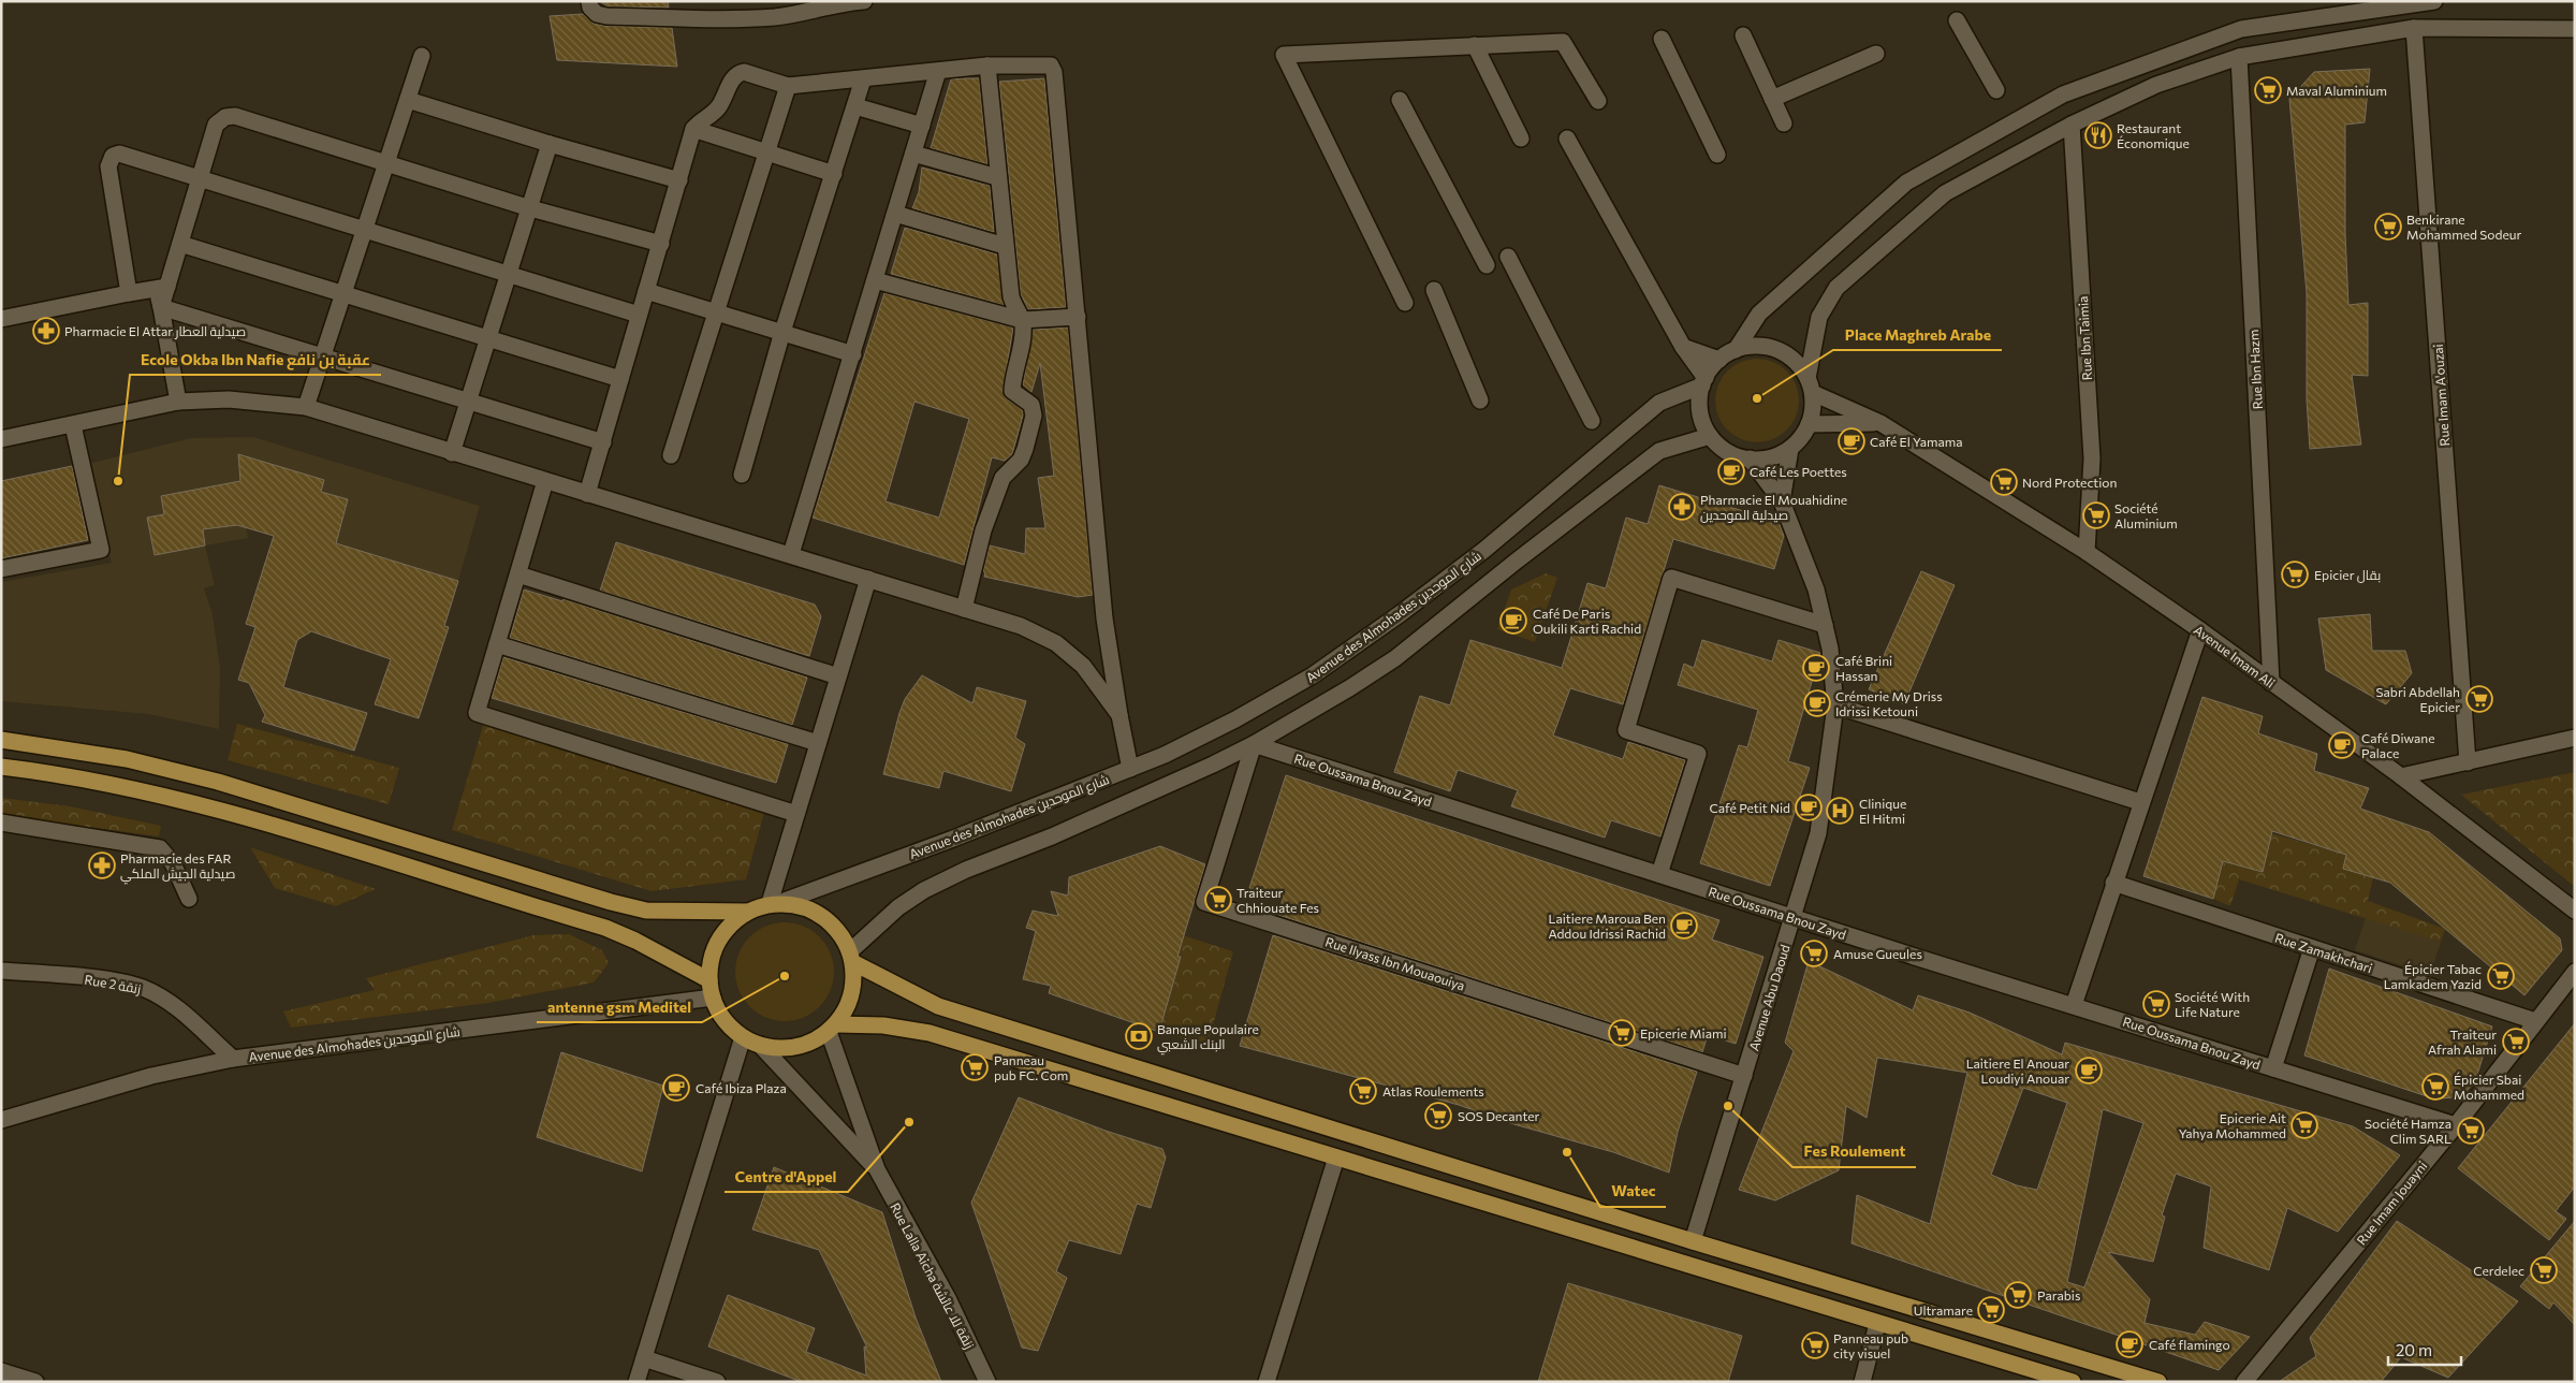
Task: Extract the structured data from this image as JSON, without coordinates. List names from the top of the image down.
{
  "streets": {
    "street": [
      "Rue Ibn Taimia",
      "Rue Ibn Hazm",
      "Rue Imam A'ouzai",
      "Avenue des Almohades شارع الموحدين",
      "Avenue Imam Ali",
      "Rue Oussama Bnou Zayd",
      "Rue Zamakhchari",
      "Rue Ilyass Ibn Mouaouiya",
      "Rue 2 زنقة",
      "Avenue Abu Daoud",
      "Rue Imam Jouayni",
      "Rue Lalla Aicha زنقة للا عائشة"
    ]
  },
  "crossings": [
    ["Rue Ibn Taimia", "Avenue Imam Ali"],
    ["Rue Ibn Hazm", "Avenue Imam Ali"],
    ["Avenue des Almohades شارع الموحدين", "Avenue Imam Ali"],
    ["Avenue des Almohades شارع الموحدين", "Rue 2 زنقة"],
    ["Avenue des Almohades شارع الموحدين", "Avenue Abu Daoud"],
    ["Avenue des Almohades شارع الموحدين", "Rue Lalla Aicha زنقة للا عائشة"],
    ["Avenue Imam Ali", "Avenue Abu Daoud"],
    ["Rue Oussama Bnou Zayd", "Rue Ilyass Ibn Mouaouiya"],
    ["Rue Oussama Bnou Zayd", "Avenue Abu Daoud"],
    ["Rue Oussama Bnou Zayd", "Rue Imam Jouayni"],
    ["Rue Zamakhchari", "Rue Imam Jouayni"],
    ["Rue Ilyass Ibn Mouaouiya", "Avenue Abu Daoud"]
  ],
  "places": {
    "supermarket": [
      "Maval Aluminium",
      "Benkirane Mohammed Sodeur",
      "Nord Protection",
      "Société Aluminium",
      "Epicier بقال",
      "Sabri Abdellah Epicier",
      "Traiteur Chhiouate Fes",
      "Amuse Gueules",
      "Épicier Tabac Lamkadem Yazid",
      "Société With Life Nature",
      "Epicerie Miami",
      "Traiteur Afrah Alami",
      "Panneau pub FC. Com",
      "Épicier Sbai Mohammed",
      "Atlas Roulements",
      "SOS Decanter",
      "Epicerie Ait Yahya Mohammed",
      "Société Hamza Clim SARL",
      "Cerdelec",
      "Parabis",
      "Ultramare",
      "Panneau pub city visuel"
    ],
    "restaurant": ["Restaurant Économique"],
    "pharmacy": ["Pharmacie El Attar صيدلية العطار", "Pharmacie El Mouahidine صيدلية الموحدين", "Pharmacie des FAR صيدلية الجيش الملكي"],
    "other": [
      "Place Maghreb Arabe",
      "Ecole Okba Ibn Nafie عقبة بن نافع",
      "antenne gsm Meditel",
      "Fes Roulement",
      "Centre d'Appel",
      "Watec"
    ],
    "cafe": [
      "Café El Yamama",
      "Café Les Poettes",
      "Café De Paris Oukili Karti Rachid",
      "Café Brini Hassan",
      "Crémerie My Driss Idrissi Ketouni",
      "Café Diwane Palace",
      "Café Petit Nid",
      "Laitiere Maroua Ben Addou Idrissi Rachid",
      "Laitiere El Anouar Loudiyi Anouar",
      "Café Ibiza Plaza",
      "Café flamingo"
    ],
    "hospital": ["Clinique El Hitmi"],
    "bank": ["Banque Populaire البنك الشعبي"]
  },
  "scale_bar": "20 m"
}
